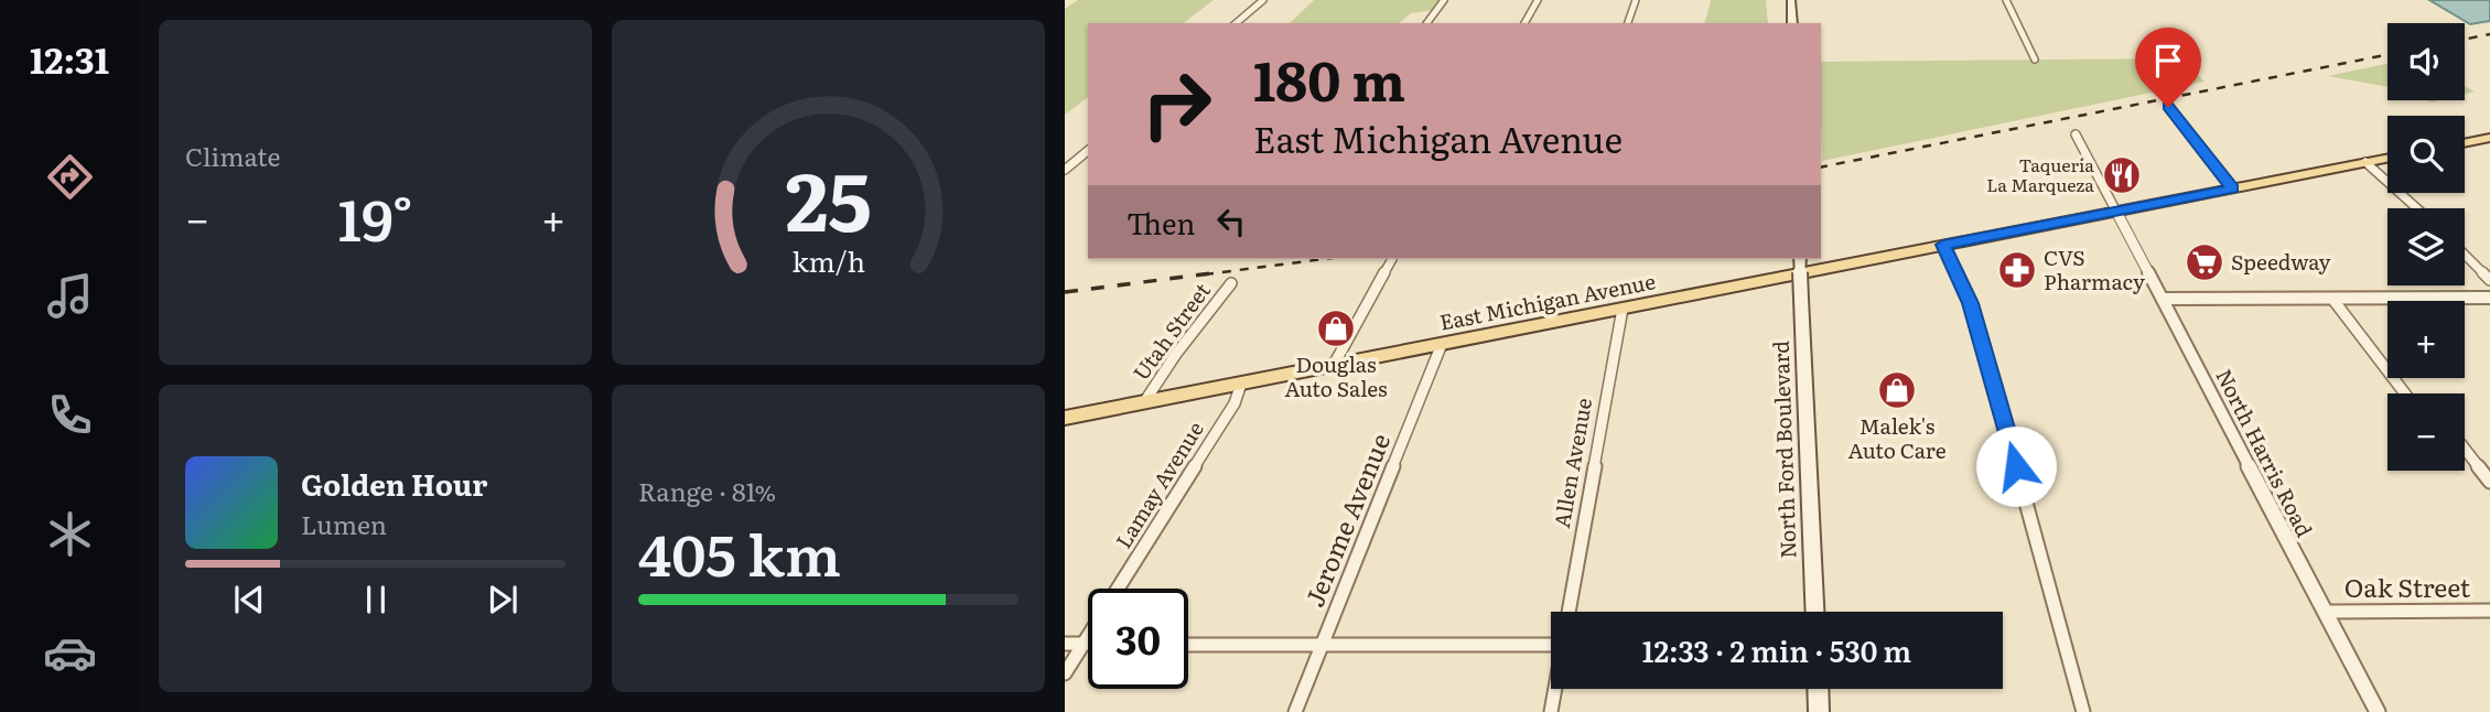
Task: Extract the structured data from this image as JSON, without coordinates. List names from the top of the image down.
{
  "streets": {
    "main road": ["East Michigan Avenue", "North Ford Boulevard"],
    "street": [
      "Utah Street",
      "North Harris Road",
      "Allen Avenue",
      "Lamay Avenue",
      "Jerome Avenue",
      "Oak Street"
    ]
  },
  "crossings": [
    ["East Michigan Avenue", "Utah Street"],
    ["East Michigan Avenue", "North Harris Road"],
    ["East Michigan Avenue", "Allen Avenue"],
    ["East Michigan Avenue", "Lamay Avenue"],
    ["East Michigan Avenue", "Jerome Avenue"],
    ["North Harris Road", "Oak Street"]
  ],
  "places": {
    "restaurant": ["Taqueria La Marqueza"],
    "supermarket": ["Speedway"],
    "pharmacy": ["CVS Pharmacy"],
    "shop": ["Douglas Auto Sales", "Malek's Auto Care"]
  },
  "page": {
    "tabs": "12:31",
    "tile": [
      "Climate",
      ["Range · 81%", "405 km"]
    ],
    "map_buttons": ["+", "−"],
    "turn": ["180 m", "East Michigan Avenue"],
    "heat": ["−", "19°", "+"],
    "then": "Then",
    "song": ["Golden Hour", "Lumen"],
    "limit": "30",
    "trip": "12:33 · 2 min · 530 m",
    "gauge": ["25", "km/h"]
  }
}
